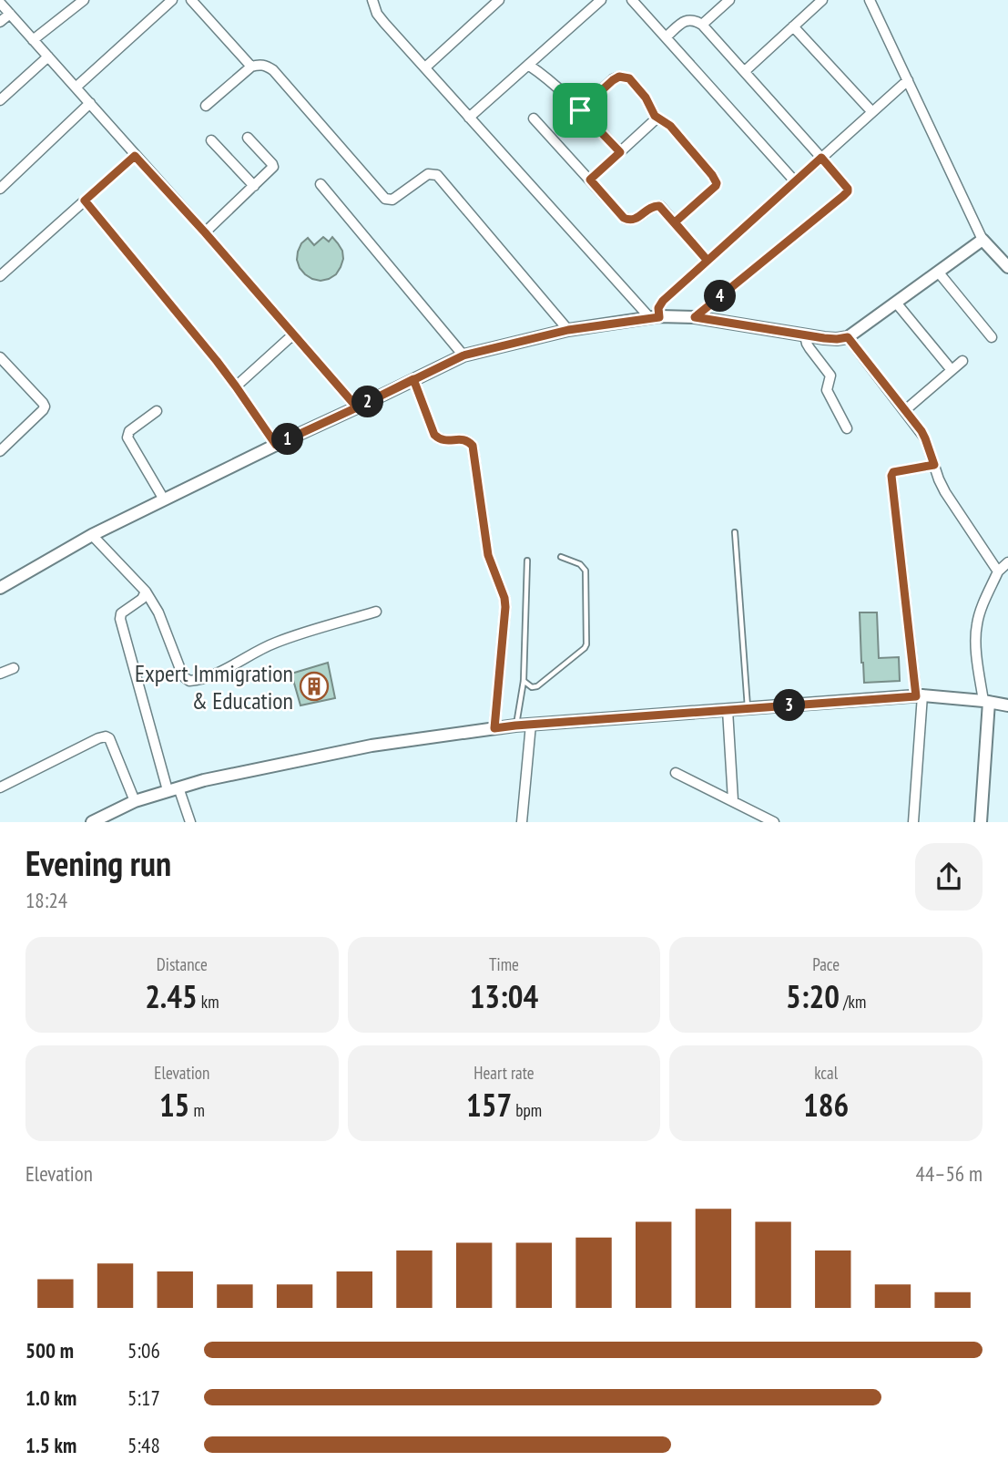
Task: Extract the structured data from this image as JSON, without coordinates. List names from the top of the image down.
{
  "places": {
    "building": ["Expert Immigration & Education"]
  },
  "page": {
    "pins": [
      "4",
      "2",
      "1",
      "3"
    ],
    "heading": ["Evening run", "18:24"],
    "stats": [
      ["Distance", "2.45 km"],
      ["Time", "13:04"],
      ["Pace", "5:20 /km"],
      ["Elevation", "15 m"],
      ["Heart rate", "157 bpm"],
      ["kcal", "186"]
    ],
    "chart": ["Elevation", "44–56 m"],
    "list": [
      {
        "name": "500 m",
        "note": "5:06"
      },
      {
        "name": "1.0 km",
        "note": "5:17"
      },
      {
        "name": "1.5 km",
        "note": "5:48"
      }
    ]
  }
}
